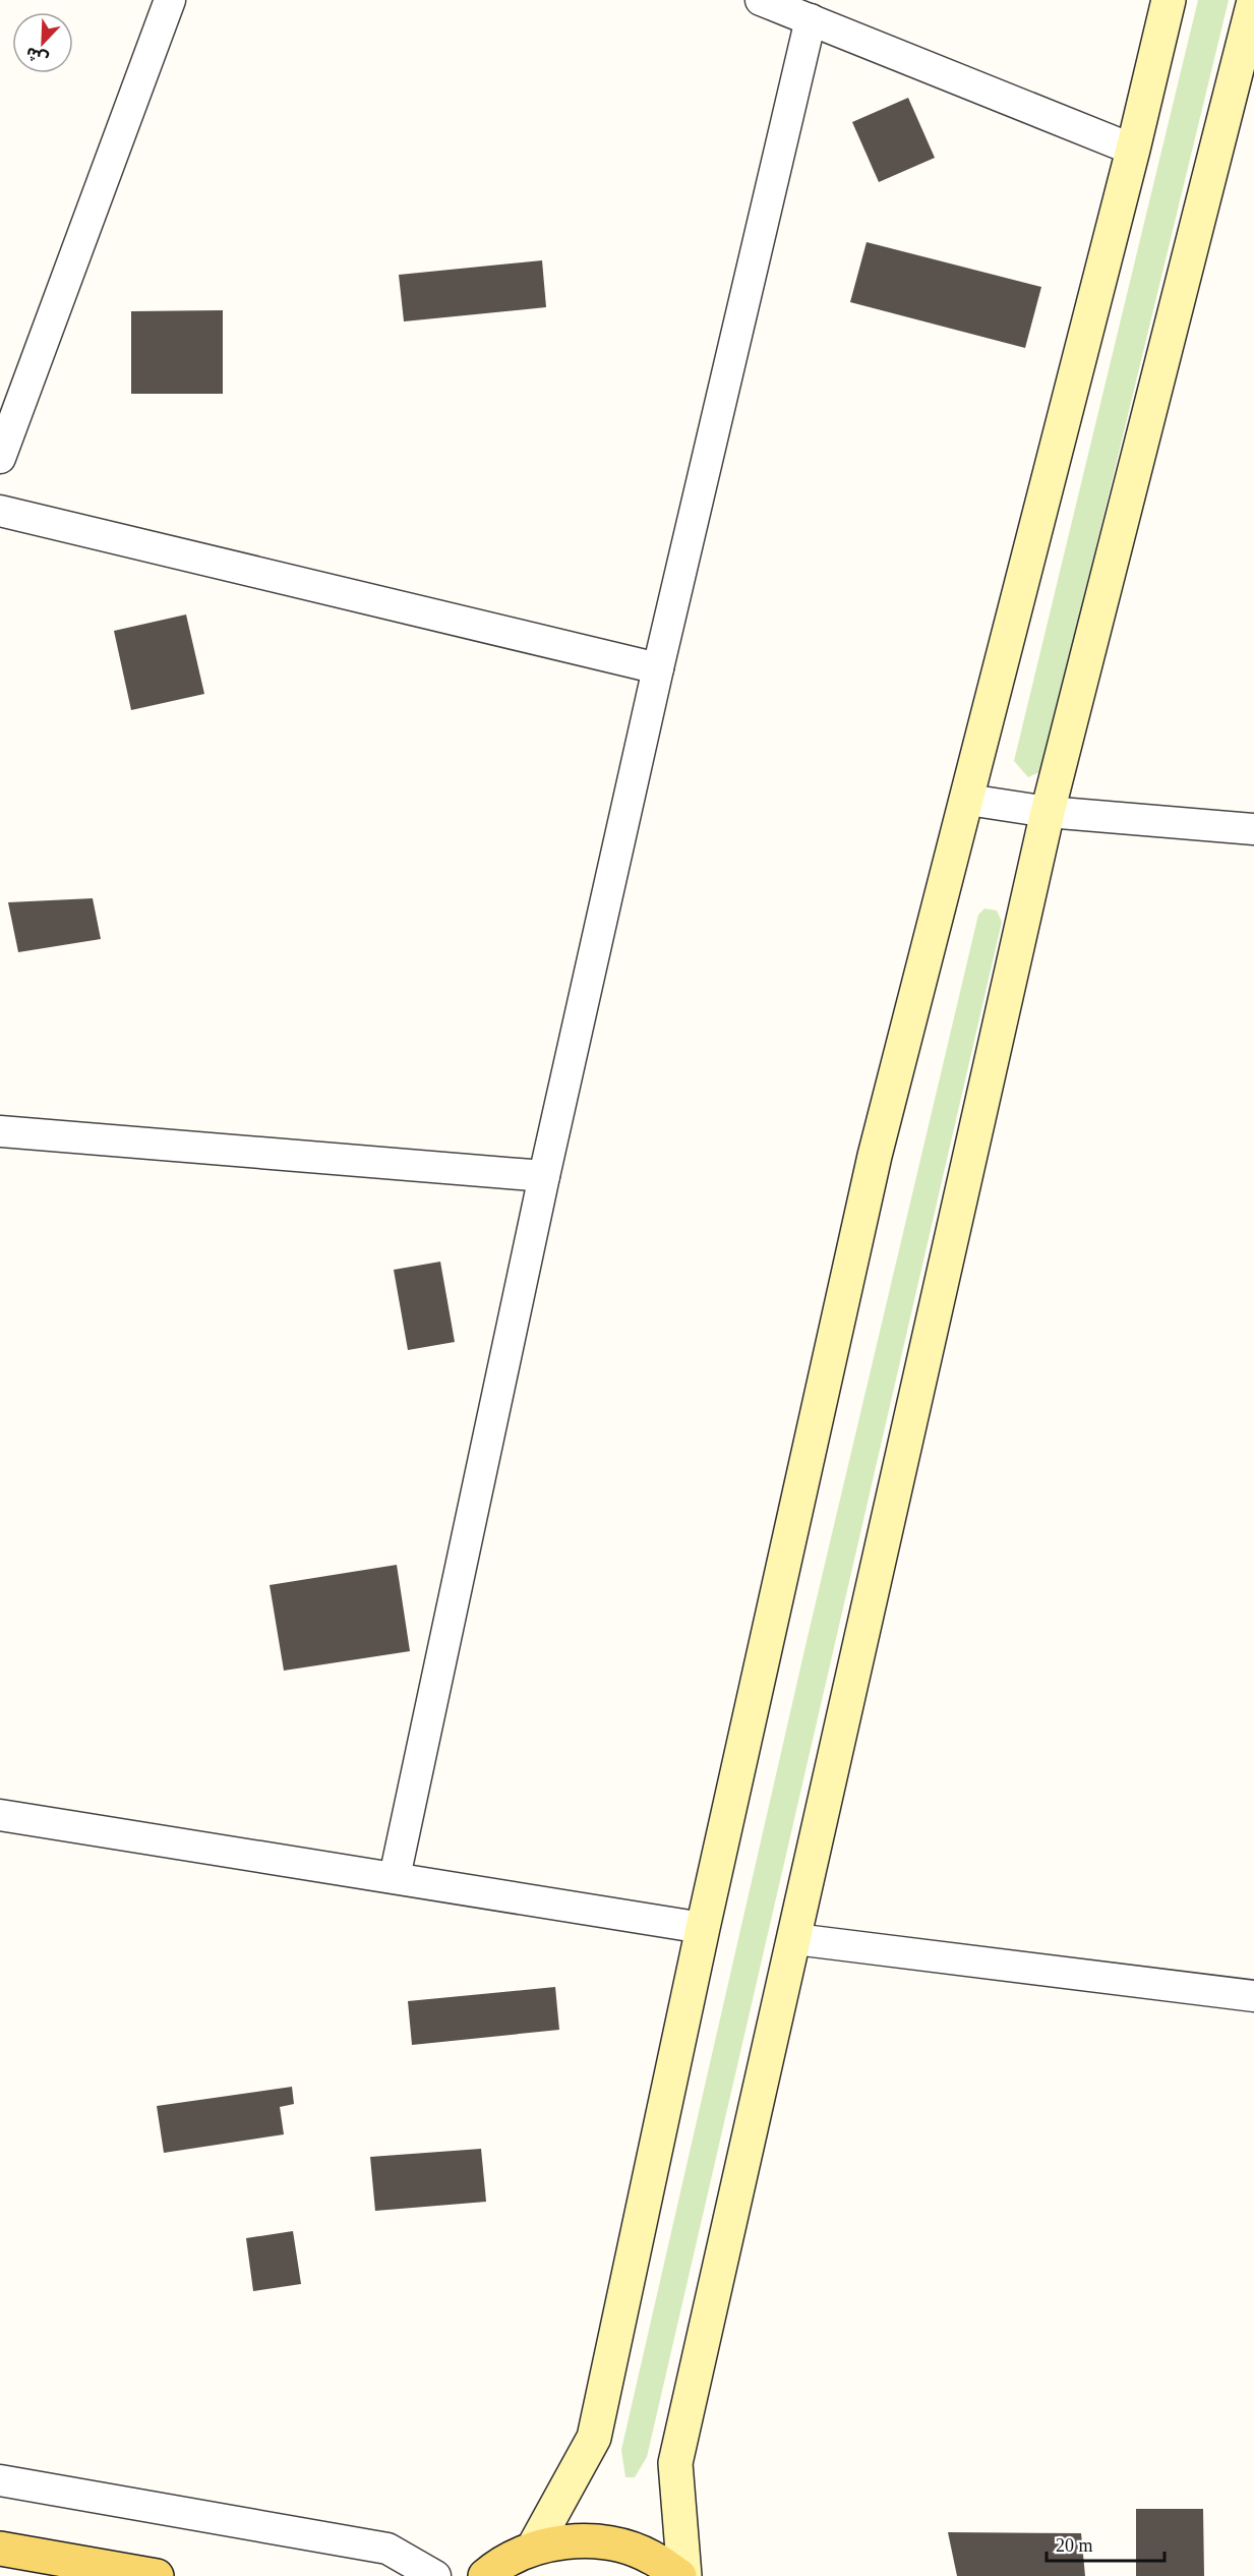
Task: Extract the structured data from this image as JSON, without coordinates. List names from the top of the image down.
{
  "scale_bar": "20 m",
  "north": "bottom left"
}
